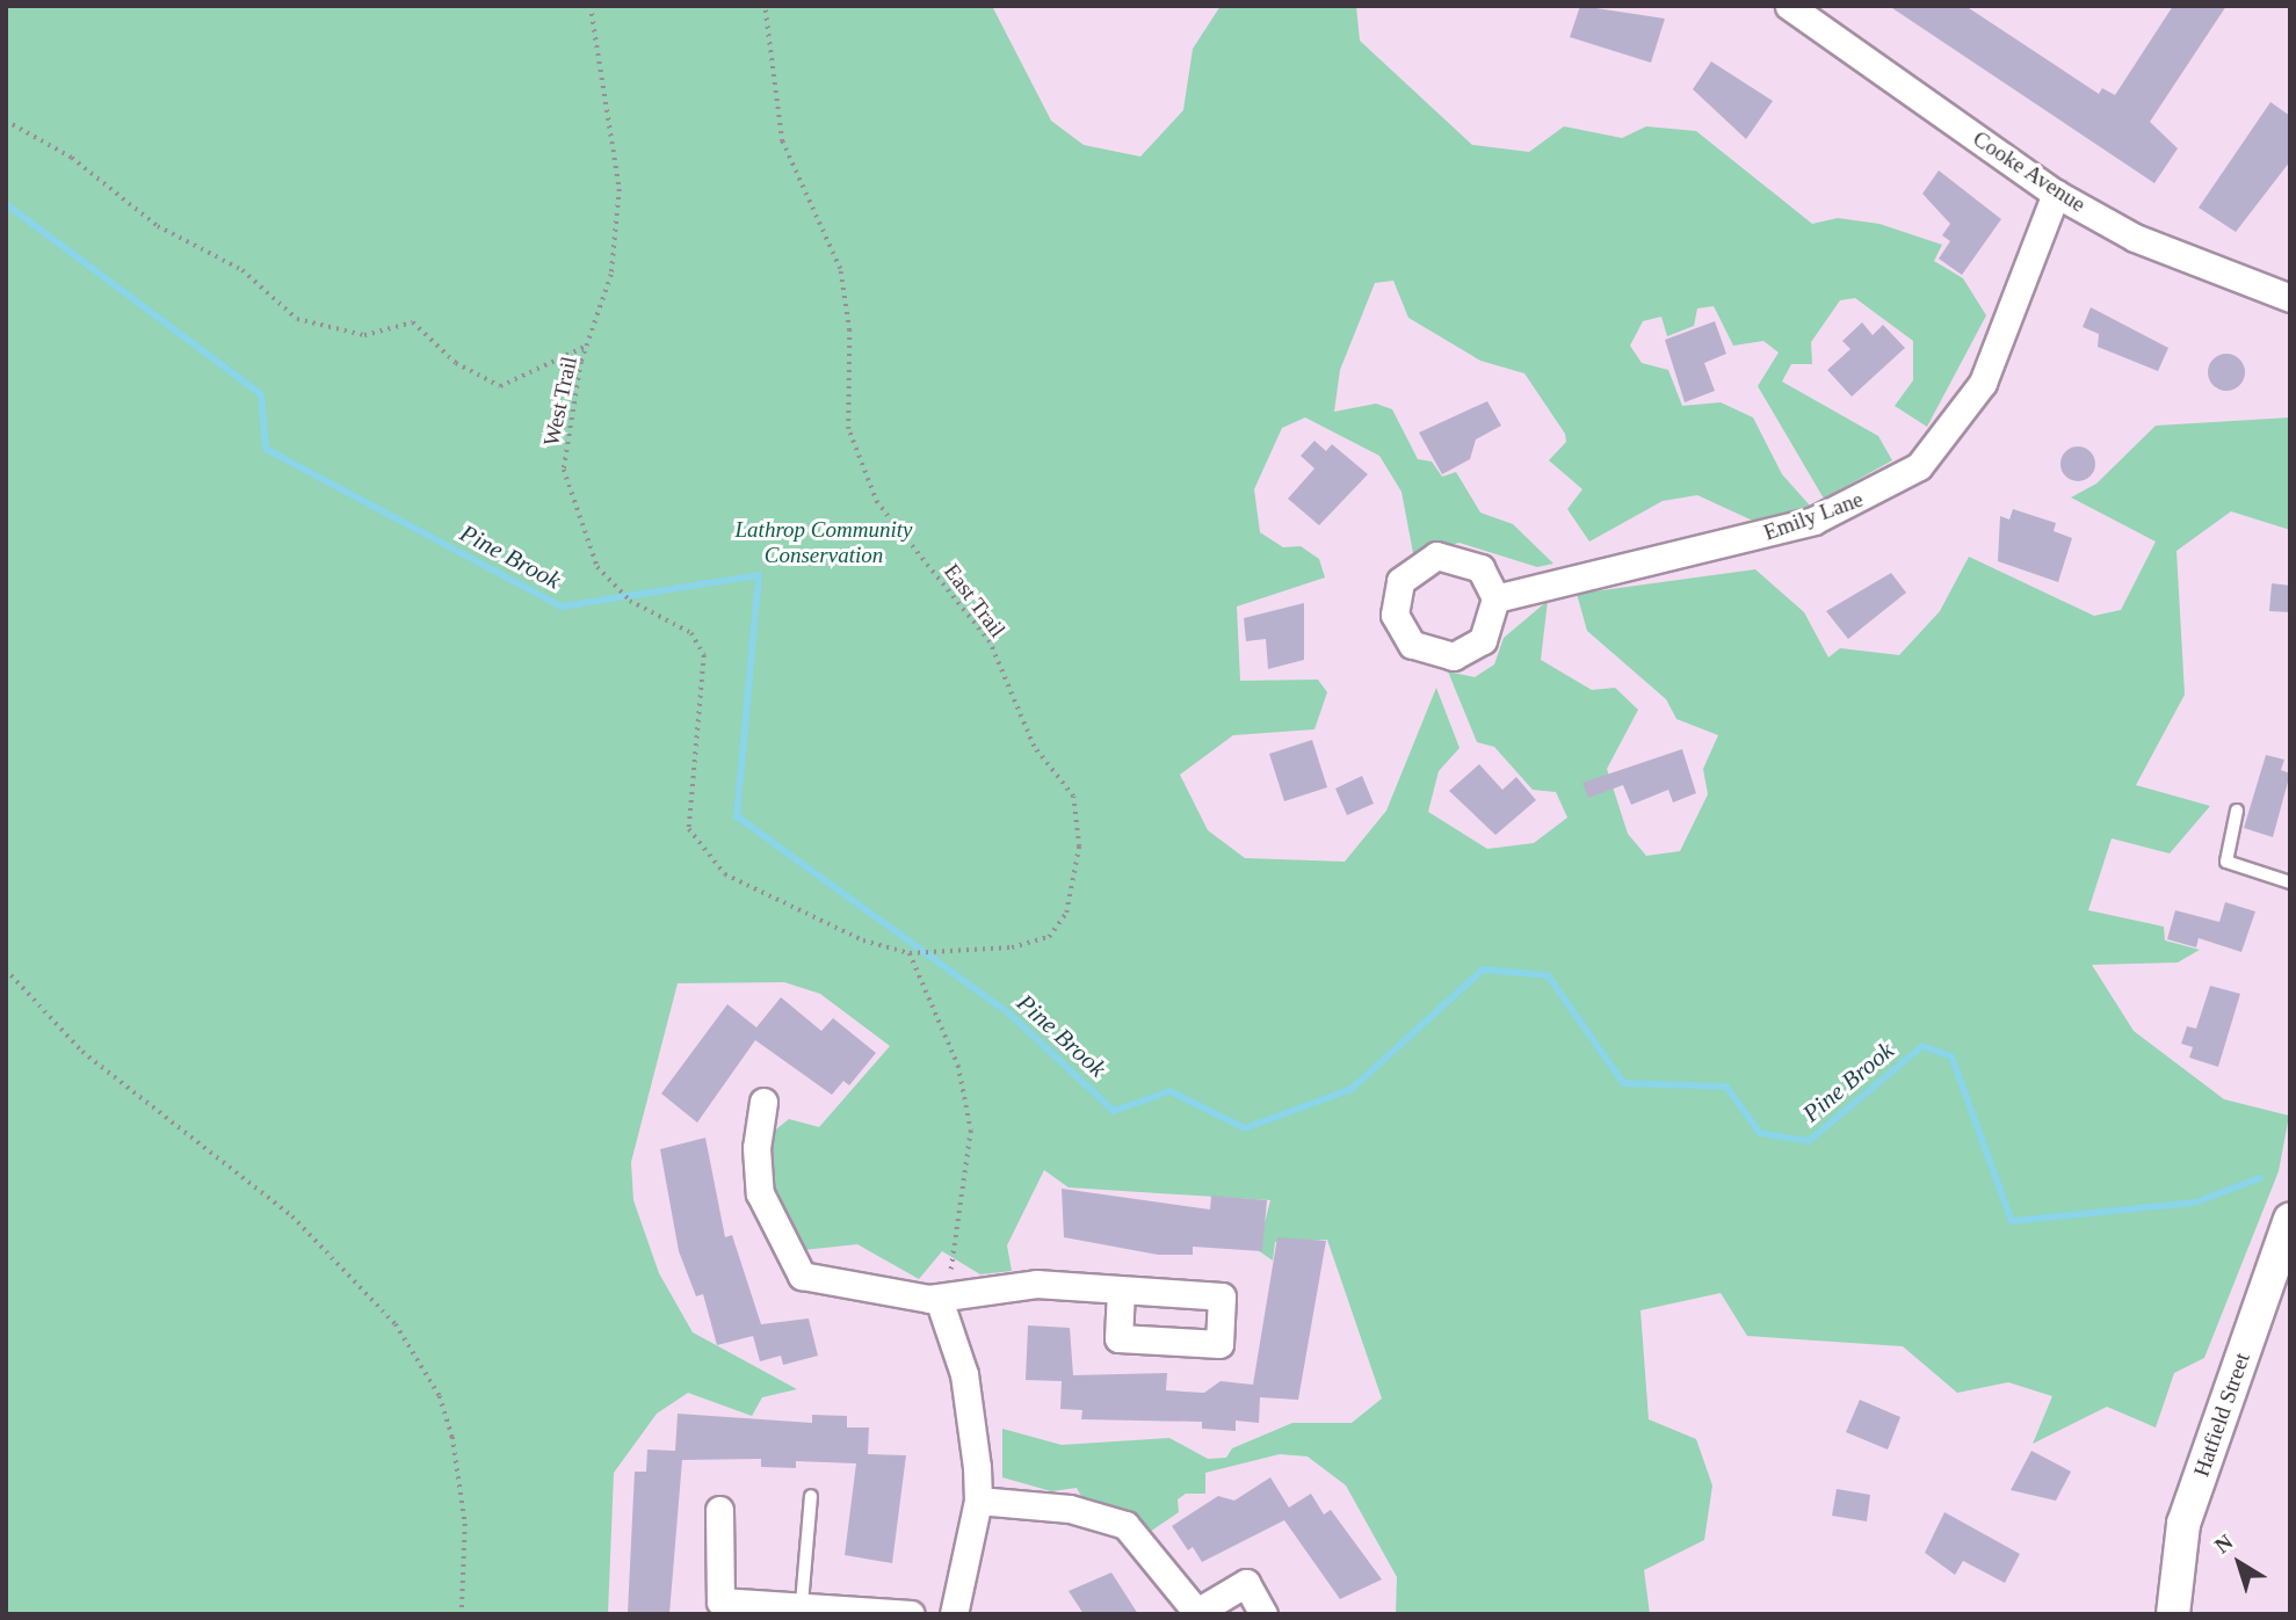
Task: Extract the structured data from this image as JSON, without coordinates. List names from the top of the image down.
{
  "streets": {
    "street": ["Cooke Avenue", "Emily Lane", "Hatfield Street"],
    "path": ["West Trail", "East Trail"]
  },
  "crossings": [
    ["Cooke Avenue", "Emily Lane"],
    ["West Trail", "East Trail"]
  ],
  "water": ["Pine Brook"],
  "parks": ["Lathrop Community Conservation"],
  "north": "top left"
}
